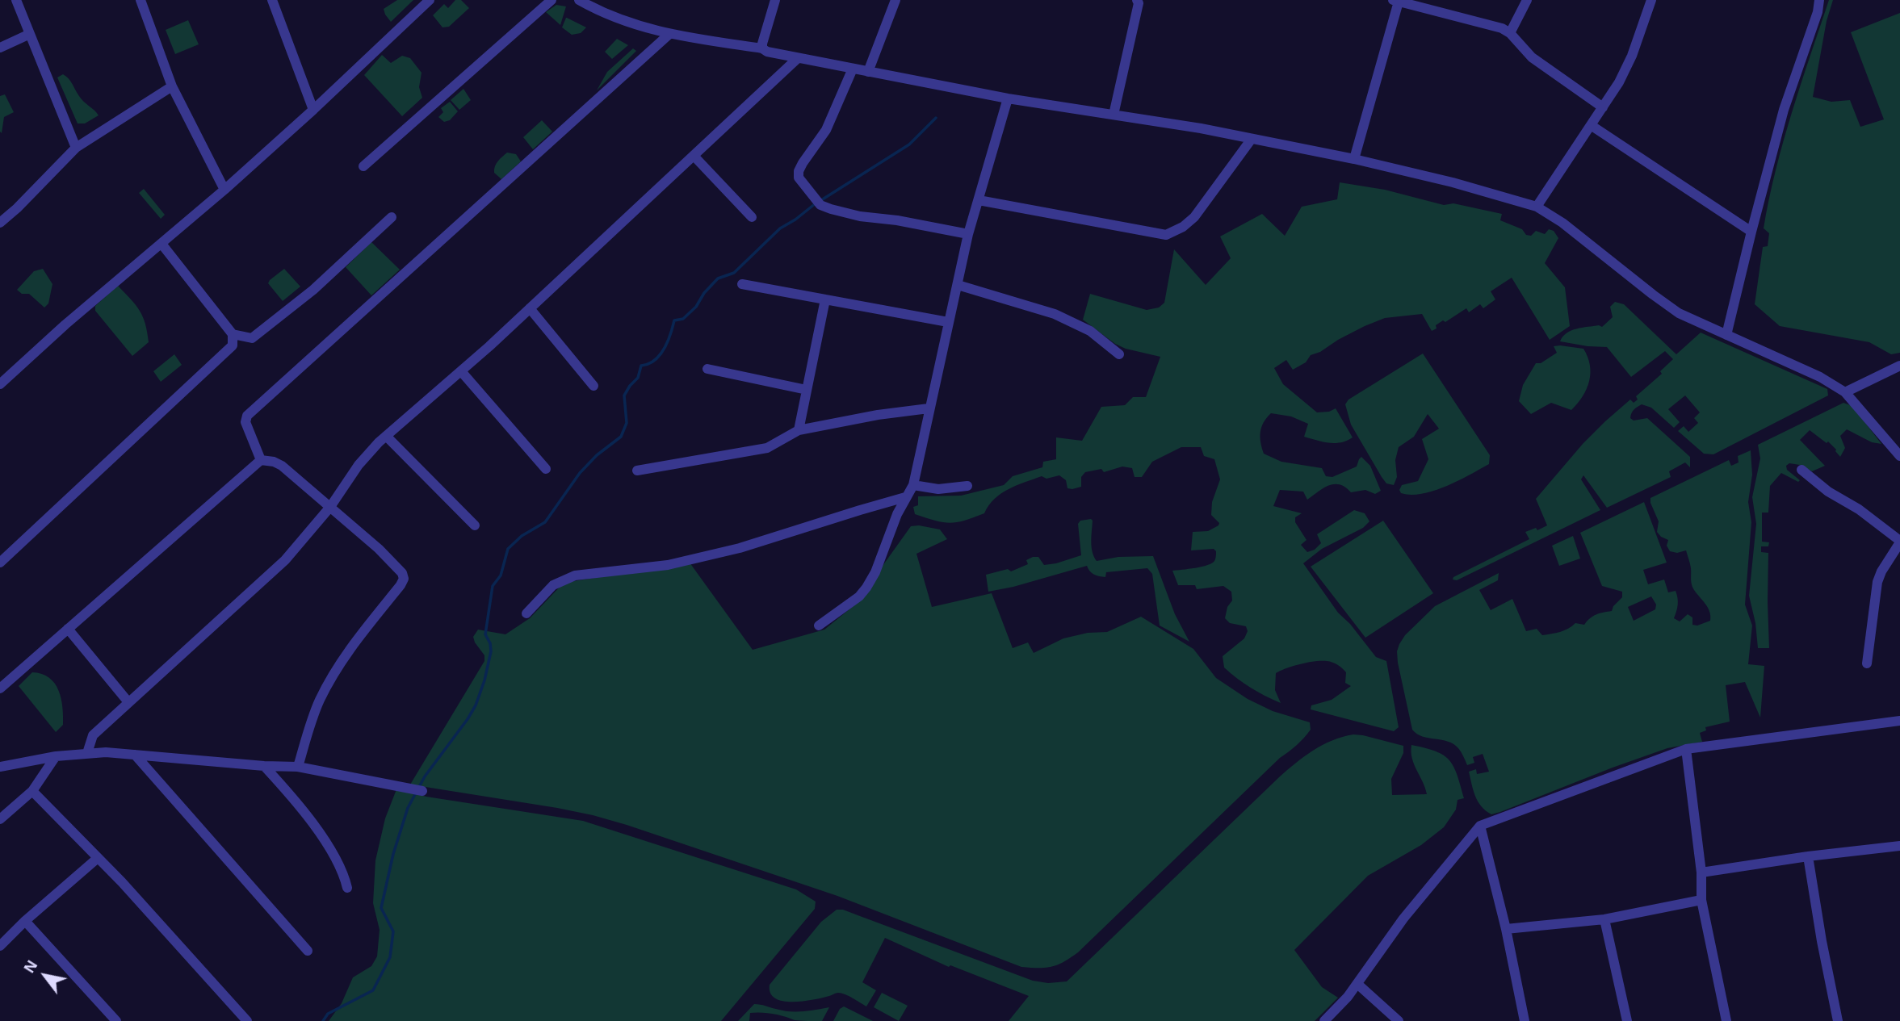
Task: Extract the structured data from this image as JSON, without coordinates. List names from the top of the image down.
{
  "north": "top left"
}
